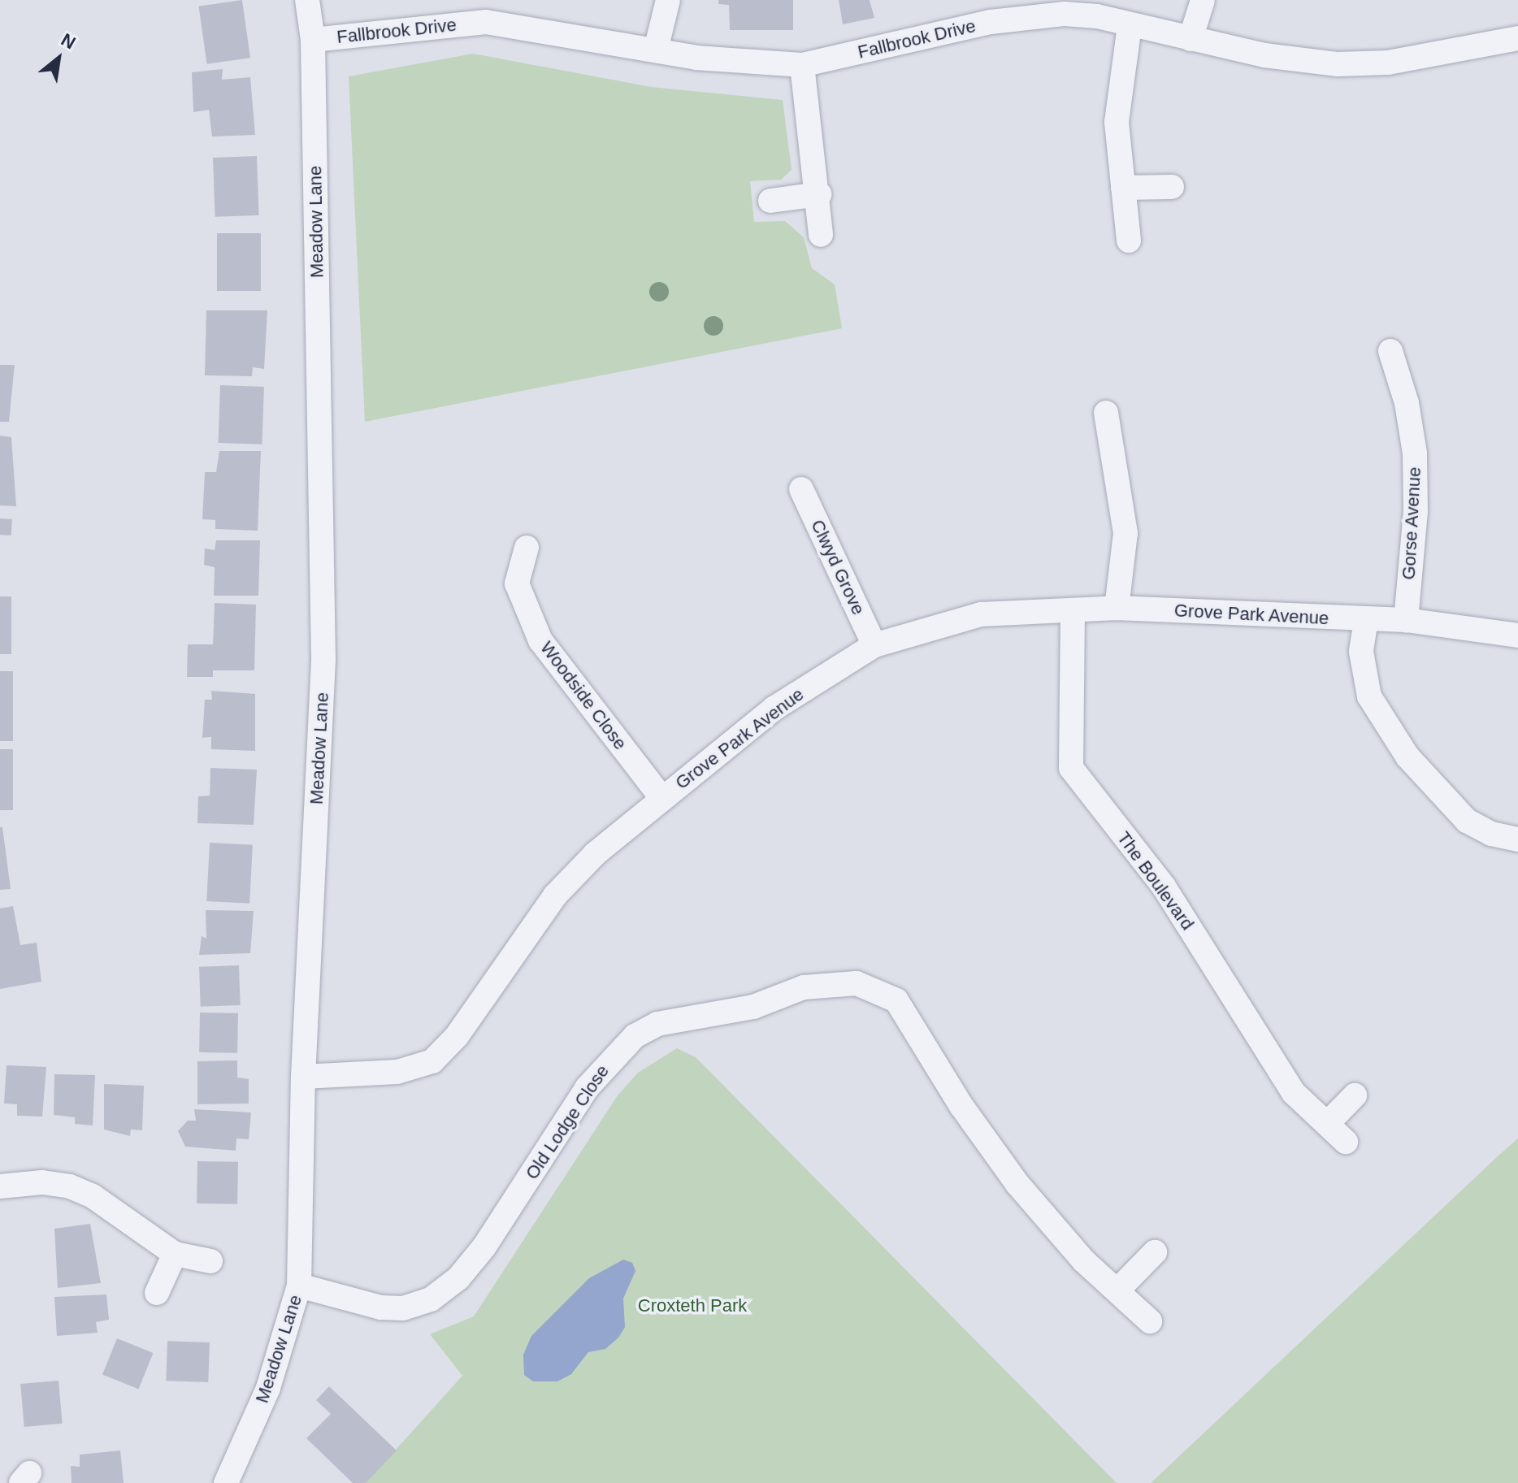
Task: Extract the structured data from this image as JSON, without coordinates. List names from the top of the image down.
{
  "streets": {
    "street": [
      "Fallbrook Drive",
      "Meadow Lane",
      "Gorse Avenue",
      "Clwyd Grove",
      "Grove Park Avenue",
      "Woodside Close",
      "The Boulevard",
      "Old Lodge Close"
    ]
  },
  "crossings": [
    ["Fallbrook Drive", "Meadow Lane"],
    ["Meadow Lane", "Grove Park Avenue"],
    ["Meadow Lane", "Old Lodge Close"],
    ["Gorse Avenue", "Grove Park Avenue"],
    ["Clwyd Grove", "Grove Park Avenue"],
    ["Grove Park Avenue", "Woodside Close"],
    ["Grove Park Avenue", "The Boulevard"]
  ],
  "parks": ["Croxteth Park"],
  "north": "top right"
}
